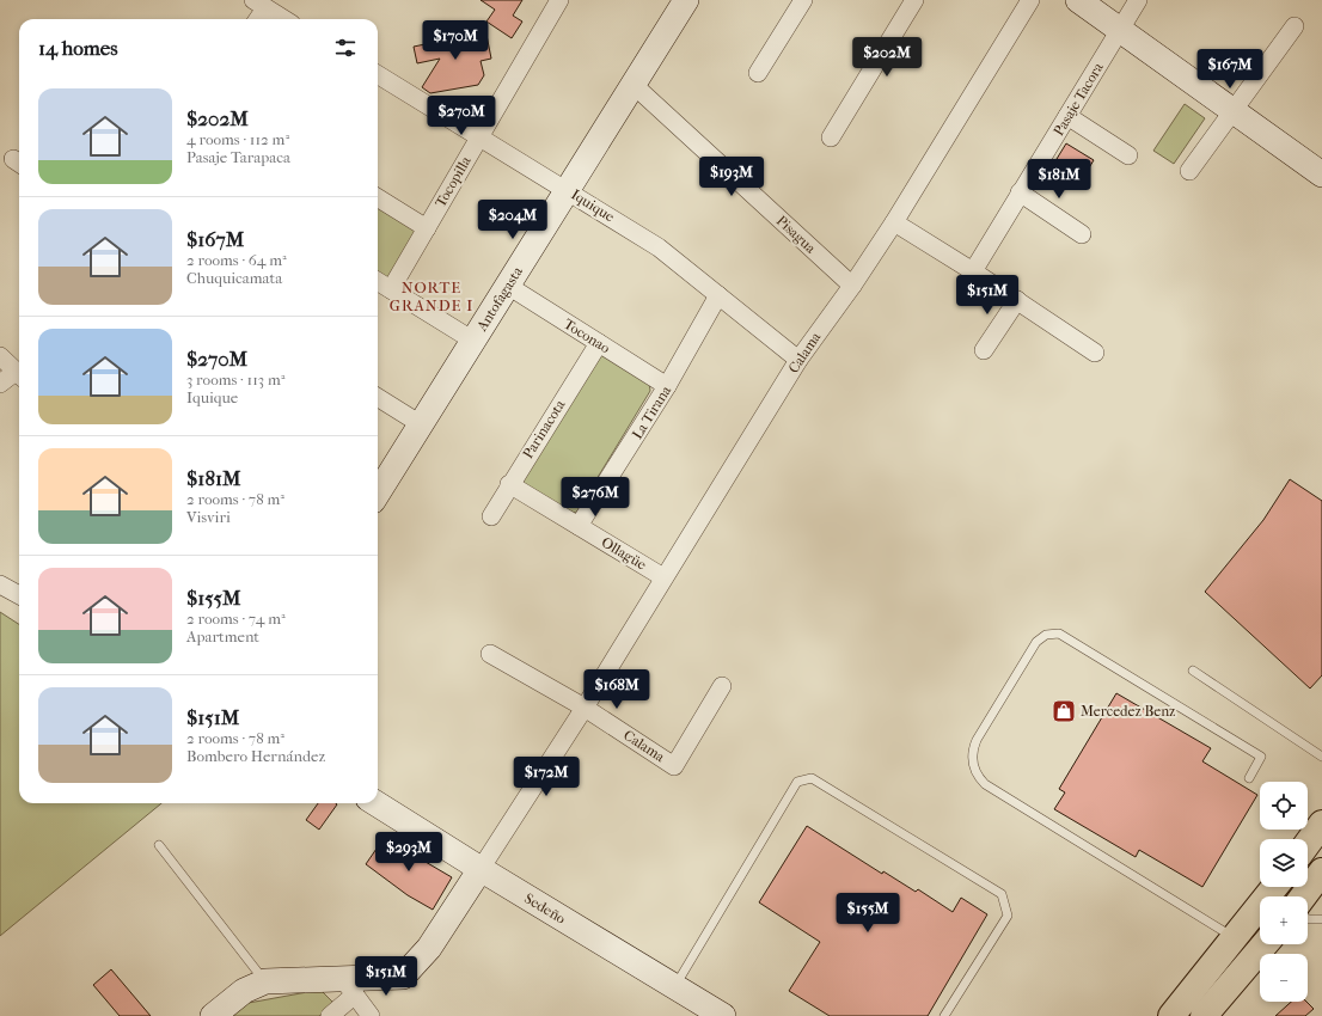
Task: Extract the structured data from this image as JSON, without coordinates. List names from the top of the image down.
{
  "streets": {
    "street": [
      "Pasaje Tacora",
      "Tocopilla",
      "Iquique",
      "Pisagua",
      "Antofagasta",
      "Toconao",
      "Calama",
      "La Tirana",
      "Parinacota",
      "Ollagüe",
      "Sedeño"
    ]
  },
  "crossings": [
    ["Tocopilla", "Iquique"],
    ["Iquique", "Antofagasta"],
    ["Iquique", "Calama"],
    ["Iquique", "La Tirana"],
    ["Pisagua", "Antofagasta"],
    ["Pisagua", "Calama"],
    ["Antofagasta", "Toconao"],
    ["Toconao", "La Tirana"],
    ["Toconao", "Parinacota"],
    ["Calama", "Ollagüe"],
    ["La Tirana", "Ollagüe"],
    ["Parinacota", "Ollagüe"]
  ],
  "districts": ["NORTE GRANDE I"],
  "places": {
    "shop": ["Mercedez Benz"]
  },
  "page": {
    "heading": "14 homes",
    "price": [
      "$170M",
      "$202M",
      "$167M",
      "$270M",
      "$193M",
      "$181M",
      "$204M",
      "$151M",
      "$276M",
      "$168M",
      "$172M",
      "$293M",
      "$155M",
      "$151M"
    ],
    "list": [
      {
        "name": "$202M",
        "note": "4 rooms · 112 m² · Pasaje Tarapaca"
      },
      {
        "name": "$167M",
        "note": "2 rooms · 64 m² · Chuquicamata"
      },
      {
        "name": "$270M",
        "note": "3 rooms · 113 m² · Iquique"
      },
      {
        "name": "$181M",
        "note": "2 rooms · 78 m² · Visviri"
      },
      {
        "name": "$155M",
        "note": "2 rooms · 74 m² · Apartment"
      },
      {
        "name": "$151M",
        "note": "2 rooms · 78 m² · Bombero Hernández"
      }
    ],
    "map_buttons": ["+", "−"]
  }
}
